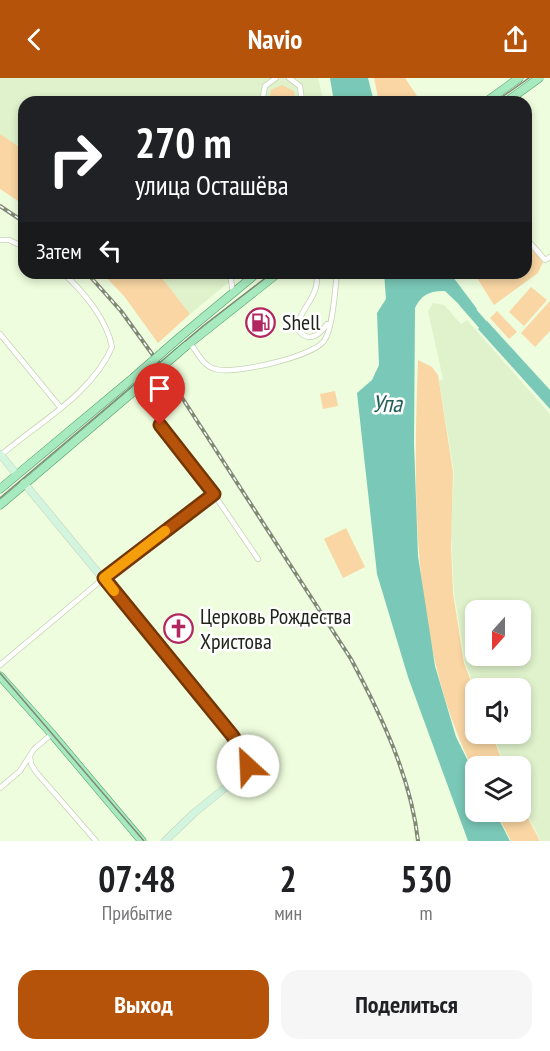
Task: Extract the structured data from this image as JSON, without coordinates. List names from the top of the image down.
{
  "water": ["Упа"],
  "places": {
    "fuel station": ["Shell"],
    "church": ["Церковь Рождества Христова"]
  },
  "north": "bottom",
  "page": {
    "header": "Navio",
    "turn": ["270 m", "улица Осташёва"],
    "then": "Затем",
    "eta": [
      "07:48",
      "Прибытие",
      "2",
      "мин",
      "530",
      "m"
    ],
    "buttons": ["Выход", "Поделиться"]
  }
}
